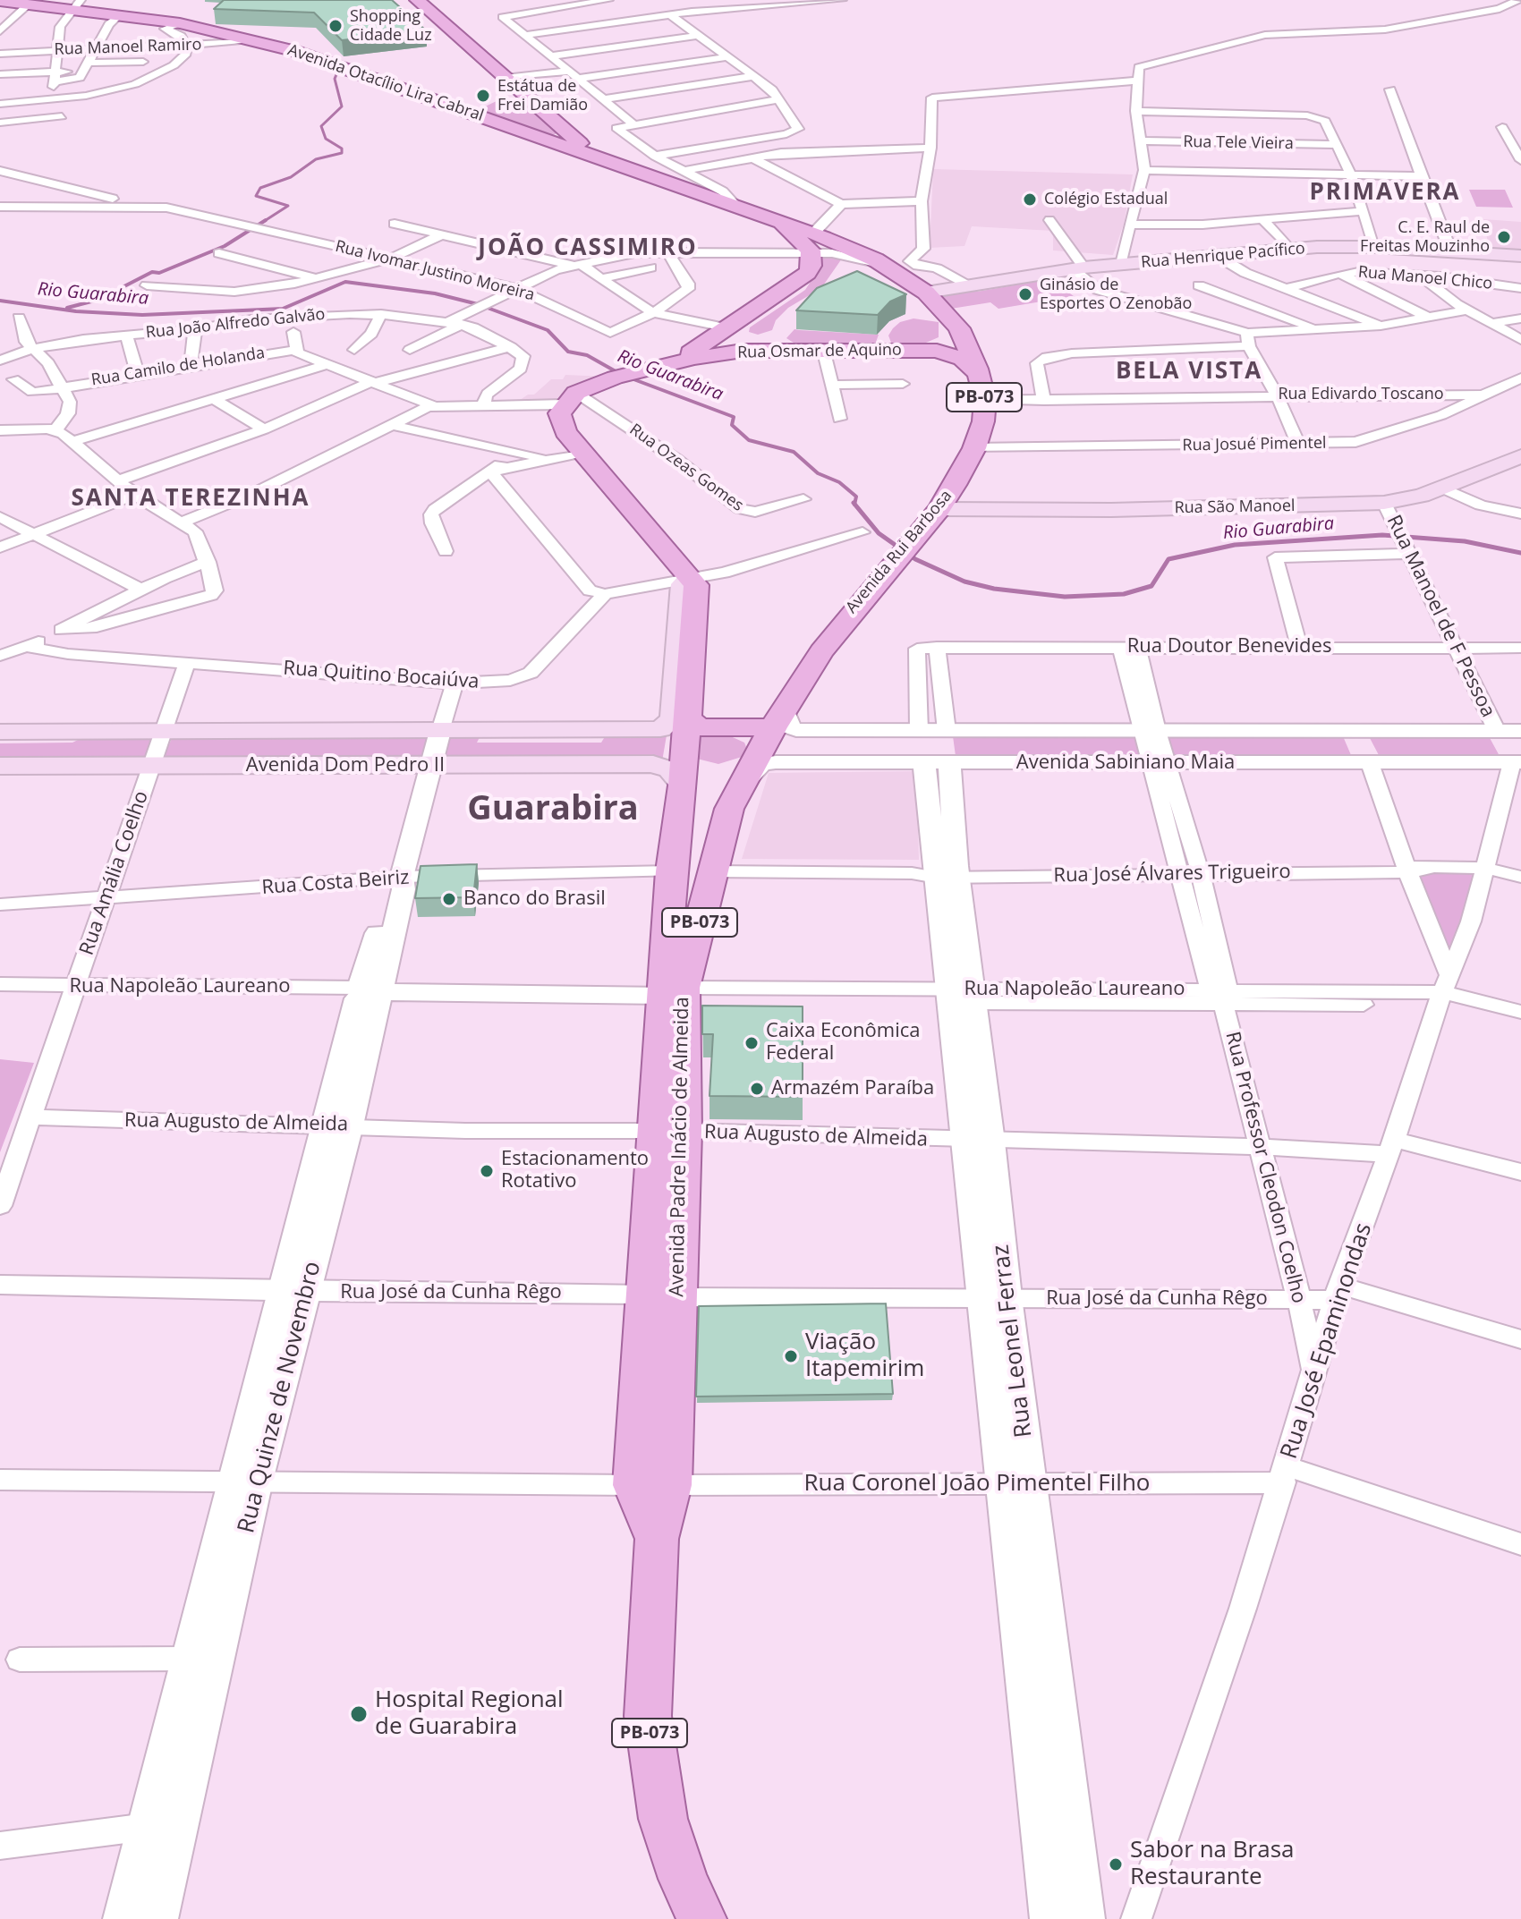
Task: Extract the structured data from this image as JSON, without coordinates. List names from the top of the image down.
{
  "streets": {
    "main road": [
      "Avenida Otacílio Lira Cabral",
      "Rua Henrique Pacífico",
      "Rua Osmar de Aquino",
      "PB-073",
      "Rua São Manoel",
      "Avenida Rui Barbosa",
      "Avenida Dom Pedro II",
      "Avenida Padre Inácio de Almeida"
    ],
    "street": [
      "Rua Manoel Ramiro",
      "Rua Tele Vieira",
      "Rua Ivomar Justino Moreira",
      "Rua Manoel Chico",
      "Rua João Alfredo Galvão",
      "Rua Camilo de Holanda",
      "Rua Edivardo Toscano",
      "Rua Josué Pimentel",
      "Rua Ozeas Gomes",
      "Rua Manoel de F Pessoa",
      "Rua Doutor Benevides",
      "Rua Quitino Bocaiúva",
      "Avenida Sabiniano Maia",
      "Rua Amália Coelho",
      "Rua José Álvares Trigueiro",
      "Rua Costa Beiriz",
      "Rua Napoleão Laureano",
      "Rua Augusto de Almeida",
      "Rua Professor Cleodon Coelho",
      "Rua José da Cunha Rêgo",
      "Rua Leonel Ferraz",
      "Rua José Epaminondas",
      "Rua Quinze de Novembro",
      "Rua Coronel João Pimentel Filho"
    ]
  },
  "crossings": [
    ["Rua Manoel Ramiro", "Avenida Otacílio Lira Cabral"],
    ["Avenida Otacílio Lira Cabral", "Rua Osmar de Aquino"],
    ["Avenida Otacílio Lira Cabral", "Avenida Rui Barbosa"],
    ["Rua Henrique Pacífico", "Avenida Rui Barbosa"],
    ["Rua Osmar de Aquino", "Rua Ozeas Gomes"],
    ["Rua Osmar de Aquino", "Avenida Rui Barbosa"],
    ["Rua Edivardo Toscano", "Rua Josué Pimentel"],
    ["Rua Edivardo Toscano", "Avenida Rui Barbosa"],
    ["Rua Josué Pimentel", "Avenida Rui Barbosa"],
    ["Rua São Manoel", "Avenida Rui Barbosa"],
    ["Rua São Manoel", "Rua Manoel de F Pessoa"],
    ["Avenida Rui Barbosa", "Avenida Sabiniano Maia"],
    ["Avenida Rui Barbosa", "Avenida Padre Inácio de Almeida"],
    ["Rua Manoel de F Pessoa", "Rua Doutor Benevides"],
    ["Rua Manoel de F Pessoa", "Avenida Sabiniano Maia"],
    ["Rua Doutor Benevides", "Rua Professor Cleodon Coelho"],
    ["Rua Quitino Bocaiúva", "Rua Amália Coelho"],
    ["Rua Quitino Bocaiúva", "Rua Quinze de Novembro"],
    ["Avenida Sabiniano Maia", "Avenida Padre Inácio de Almeida"],
    ["Avenida Sabiniano Maia", "Rua Professor Cleodon Coelho"],
    ["Avenida Sabiniano Maia", "Rua Leonel Ferraz"],
    ["Avenida Sabiniano Maia", "Rua José Epaminondas"],
    ["Avenida Dom Pedro II", "Rua Amália Coelho"],
    ["Avenida Dom Pedro II", "Avenida Padre Inácio de Almeida"],
    ["Avenida Dom Pedro II", "Rua Quinze de Novembro"],
    ["Rua Amália Coelho", "Rua Costa Beiriz"],
    ["Rua Amália Coelho", "Rua Napoleão Laureano"],
    ["Rua Amália Coelho", "Rua Augusto de Almeida"],
    ["Rua José Álvares Trigueiro", "Avenida Padre Inácio de Almeida"],
    ["Rua José Álvares Trigueiro", "Rua Professor Cleodon Coelho"],
    ["Rua José Álvares Trigueiro", "Rua Leonel Ferraz"],
    ["Rua José Álvares Trigueiro", "Rua José Epaminondas"],
    ["Rua Costa Beiriz", "Avenida Padre Inácio de Almeida"],
    ["Rua Costa Beiriz", "Rua Quinze de Novembro"],
    ["Rua Napoleão Laureano", "Avenida Padre Inácio de Almeida"],
    ["Rua Napoleão Laureano", "Rua Professor Cleodon Coelho"],
    ["Rua Napoleão Laureano", "Rua Leonel Ferraz"],
    ["Rua Napoleão Laureano", "Rua José Epaminondas"],
    ["Rua Napoleão Laureano", "Rua Quinze de Novembro"],
    ["Rua Augusto de Almeida", "Avenida Padre Inácio de Almeida"],
    ["Rua Augusto de Almeida", "Rua Professor Cleodon Coelho"],
    ["Rua Augusto de Almeida", "Rua Leonel Ferraz"],
    ["Rua Augusto de Almeida", "Rua José Epaminondas"],
    ["Rua Augusto de Almeida", "Rua Quinze de Novembro"],
    ["Avenida Padre Inácio de Almeida", "Rua José da Cunha Rêgo"],
    ["Avenida Padre Inácio de Almeida", "Rua Coronel João Pimentel Filho"],
    ["Rua Professor Cleodon Coelho", "Rua José da Cunha Rêgo"],
    ["Rua Professor Cleodon Coelho", "Rua José Epaminondas"],
    ["Rua José da Cunha Rêgo", "Rua Leonel Ferraz"],
    ["Rua José da Cunha Rêgo", "Rua José Epaminondas"],
    ["Rua José da Cunha Rêgo", "Rua Quinze de Novembro"],
    ["Rua Leonel Ferraz", "Rua Coronel João Pimentel Filho"],
    ["Rua José Epaminondas", "Rua Coronel João Pimentel Filho"],
    ["Rua Quinze de Novembro", "Rua Coronel João Pimentel Filho"]
  ],
  "districts": [
    "PRIMAVERA",
    "JOÃO CASSIMIRO",
    "BELA VISTA",
    "SANTA TEREZINHA",
    "Guarabira"
  ],
  "water": ["Rio Guarabira"],
  "places": [
    "Shopping Cidade Luz",
    "Estátua de Frei Damião",
    "Colégio Estadual",
    "C. E. Raul de Freitas Mouzinho",
    "Ginásio de Esportes O Zenobão",
    "Banco do Brasil",
    "Caixa Econômica Federal",
    "Armazém Paraíba",
    "Estacionamento Rotativo",
    "Viação Itapemirim",
    "Hospital Regional de Guarabira",
    "Sabor na Brasa Restaurante"
  ]
}
